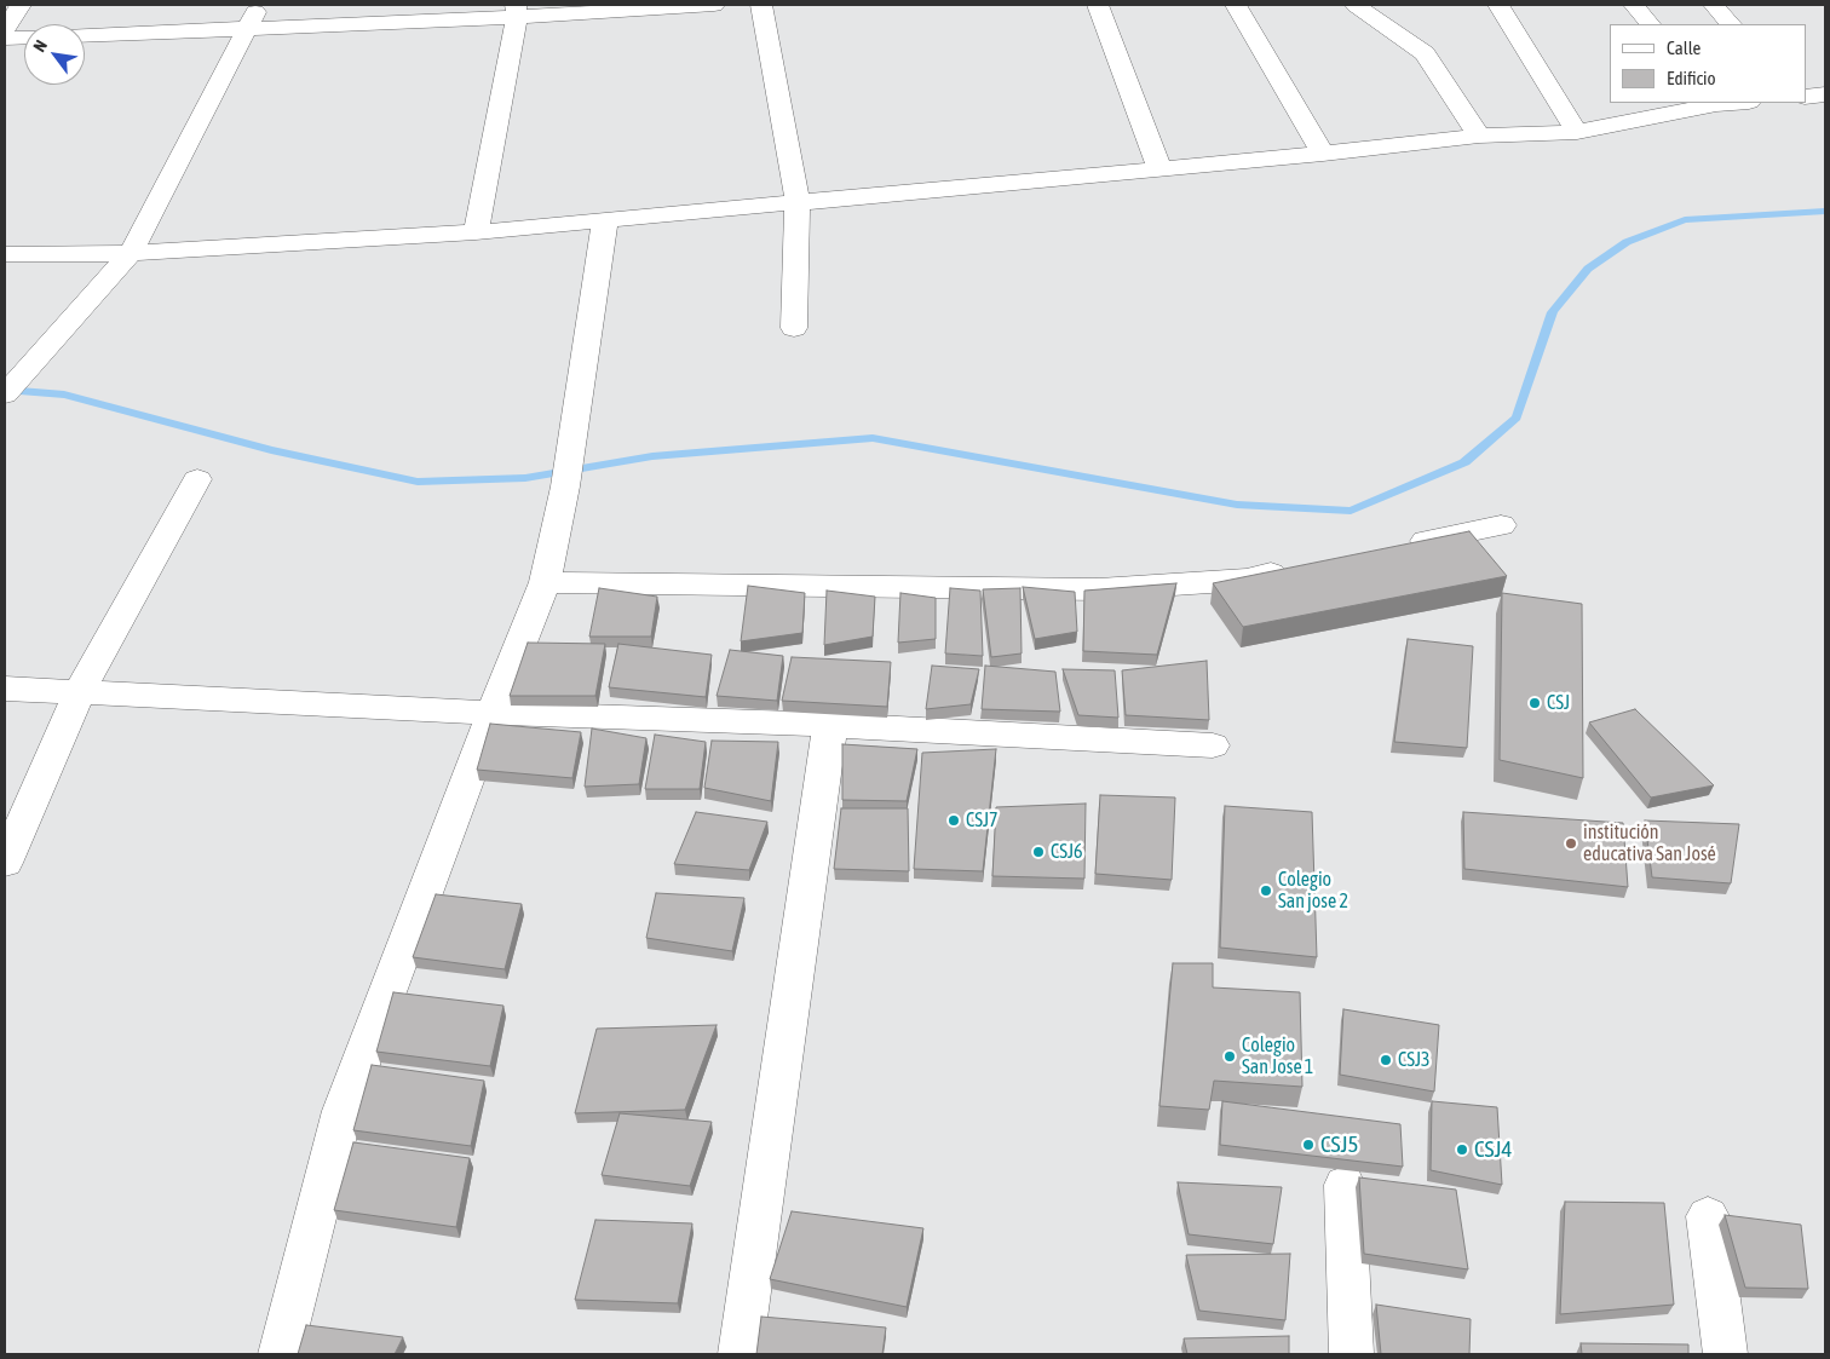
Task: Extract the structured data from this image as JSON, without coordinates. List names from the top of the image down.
{
  "places": [
    "CSJ",
    "CSJ7",
    "institución educativa San José",
    "CSJ6",
    "Colegio San jose 2",
    "Colegio San Jose 1",
    "CSJ3",
    "CSJ5",
    "CSJ4"
  ],
  "legend": ["Calle", "Edificio"],
  "north": "top left"
}
